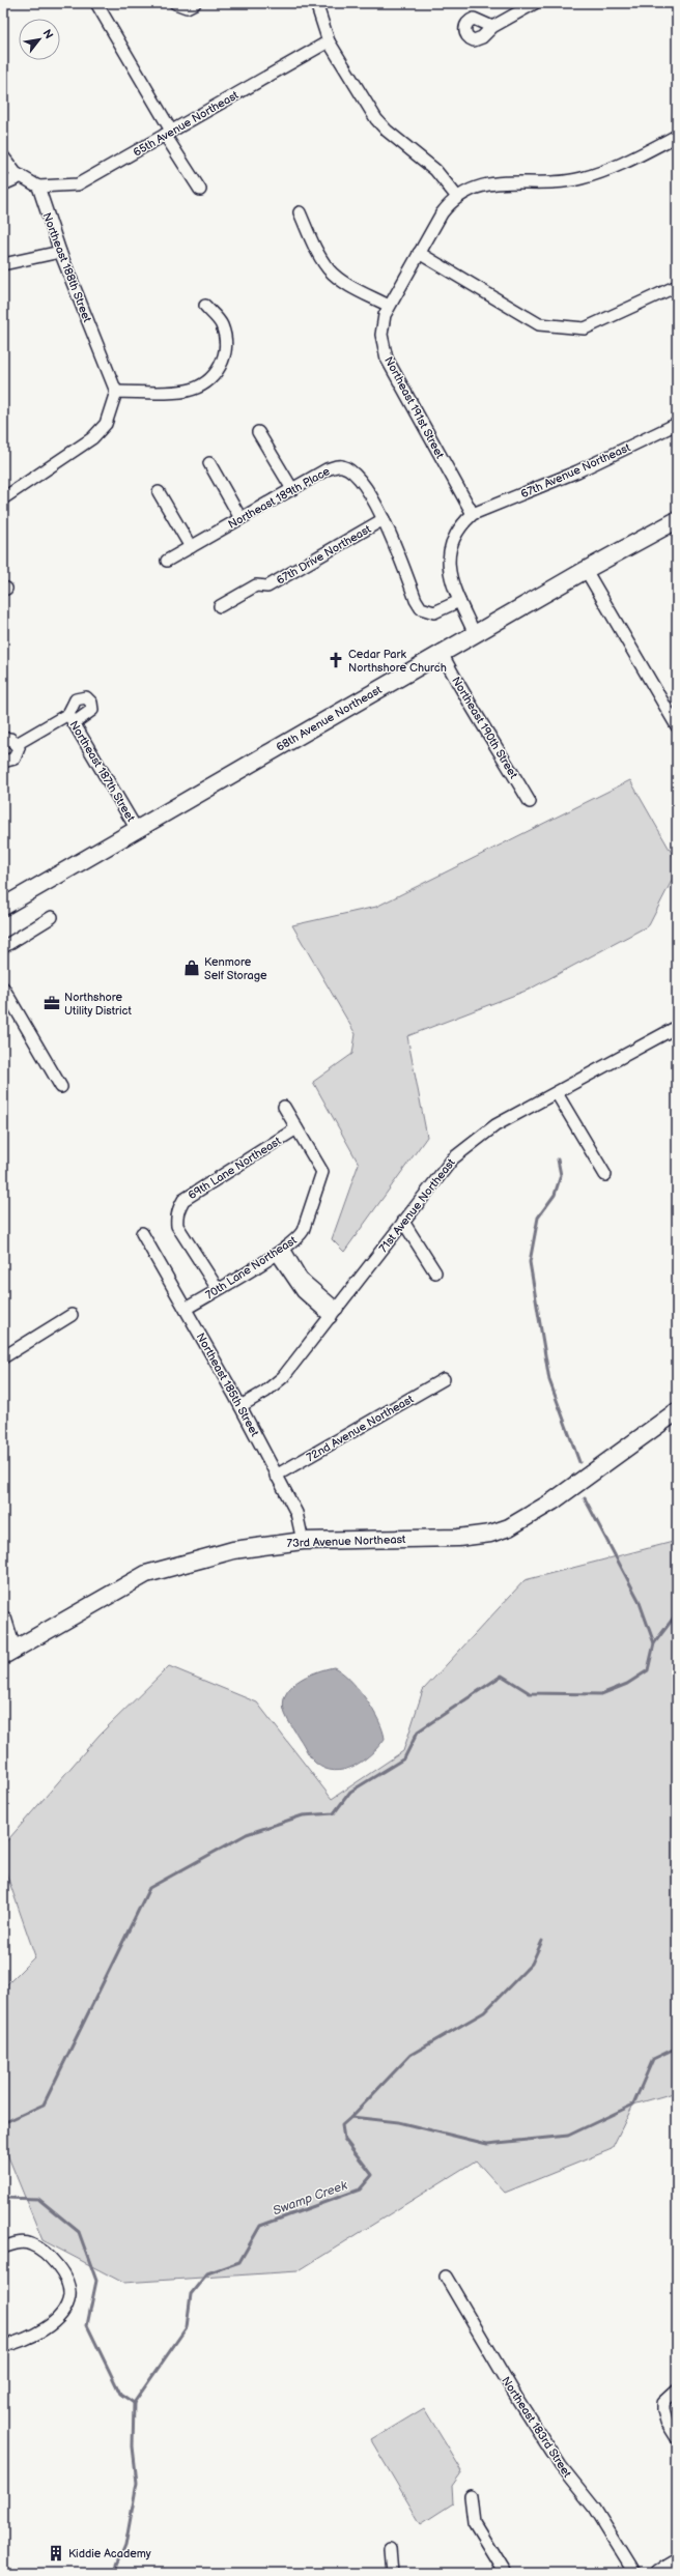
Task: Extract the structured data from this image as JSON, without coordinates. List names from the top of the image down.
{
  "streets": {
    "street": [
      "65th Avenue Northeast",
      "Northeast 188th Street",
      "Northeast 191st Street",
      "67th Avenue Northeast",
      "Northeast 189th Place",
      "67th Drive Northeast",
      "68th Avenue Northeast",
      "Northeast 190th Street",
      "Northeast 187th Street",
      "69th Lane Northeast",
      "71st Avenue Northeast",
      "70th Lane Northeast",
      "Northeast 185th Street",
      "72nd Avenue Northeast",
      "73rd Avenue Northeast",
      "Northeast 183rd Street"
    ]
  },
  "crossings": [
    ["65th Avenue Northeast", "Northeast 188th Street"],
    ["Northeast 191st Street", "67th Avenue Northeast"],
    ["Northeast 189th Place", "67th Drive Northeast"],
    ["68th Avenue Northeast", "Northeast 190th Street"],
    ["68th Avenue Northeast", "Northeast 187th Street"],
    ["69th Lane Northeast", "70th Lane Northeast"],
    ["71st Avenue Northeast", "Northeast 185th Street"],
    ["70th Lane Northeast", "Northeast 185th Street"],
    ["Northeast 185th Street", "72nd Avenue Northeast"],
    ["Northeast 185th Street", "73rd Avenue Northeast"]
  ],
  "water": ["Swamp Creek"],
  "places": {
    "church": ["Cedar Park Northshore Church"],
    "shop": ["Kenmore Self Storage"],
    "office": ["Northshore Utility District"],
    "building": ["Kiddie Academy"]
  },
  "north": "top right"
}
